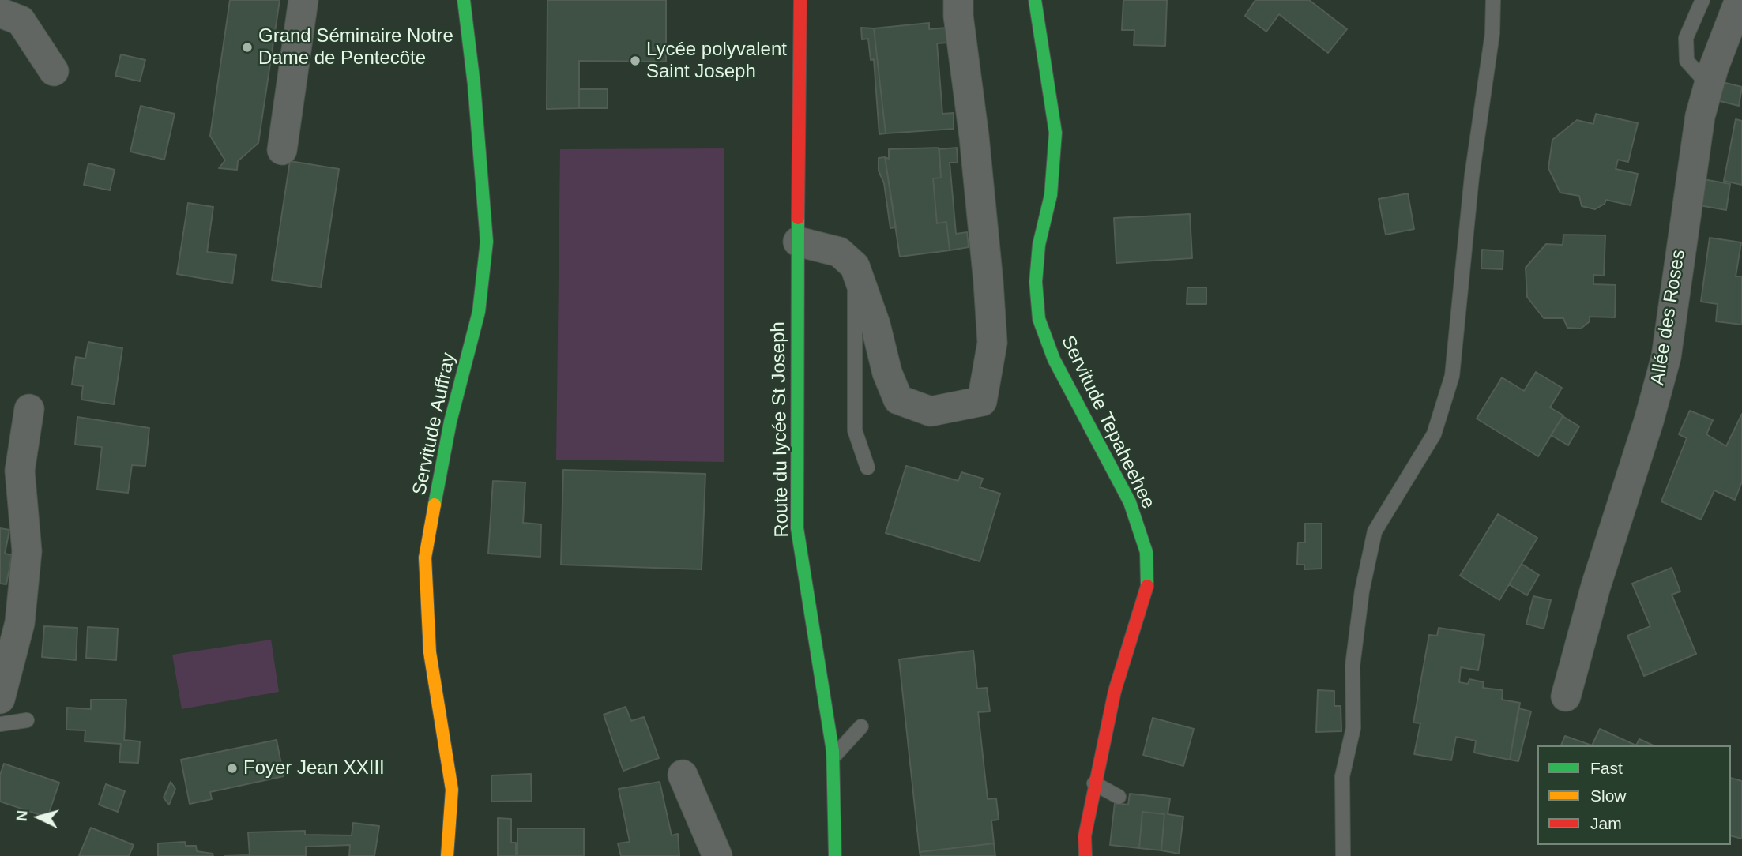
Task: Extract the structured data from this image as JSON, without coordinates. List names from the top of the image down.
{
  "streets": {
    "street": [
      "Allée des Roses",
      "Servitude Tepaheehee",
      "Servitude Auffray",
      "Route du lycée St Joseph"
    ]
  },
  "places": ["Grand Séminaire Notre Dame de Pentecôte", "Lycée polyvalent Saint Joseph", "Foyer Jean XXIII"],
  "legend": ["Fast", "Slow", "Jam"],
  "north": "left"
}
